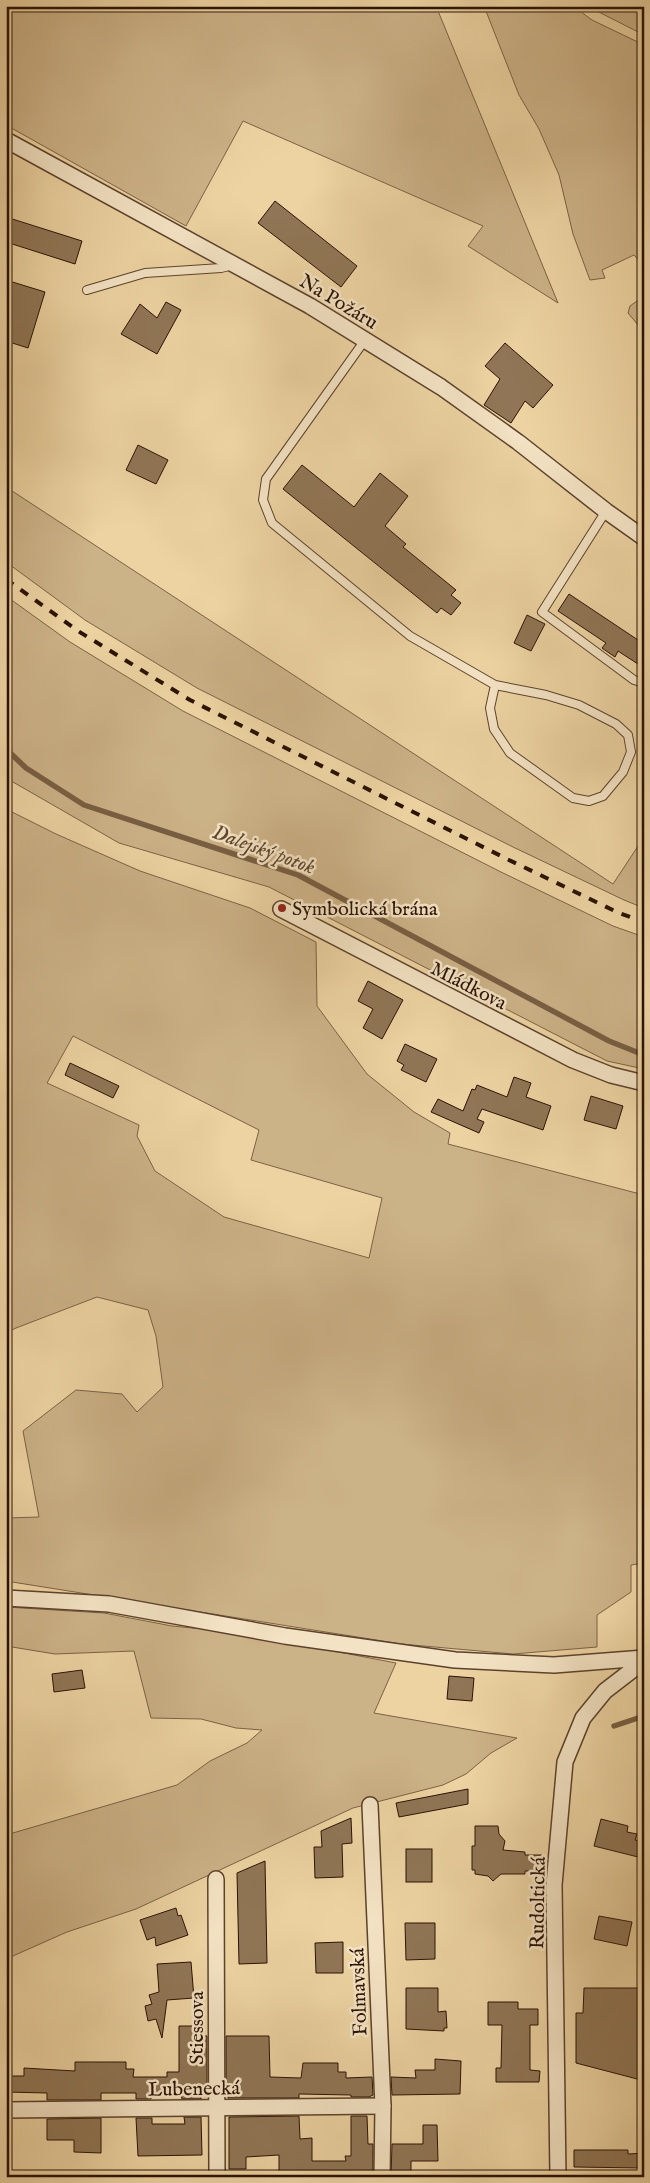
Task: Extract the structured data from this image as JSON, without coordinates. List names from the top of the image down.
{
  "streets": {
    "street": [
      "Na Požáru",
      "Mládkova",
      "Rudoltická",
      "Folmavská",
      "Stiessova",
      "Lubenecká"
    ]
  },
  "crossings": [
    ["Folmavská", "Lubenecká"],
    ["Stiessova", "Lubenecká"]
  ],
  "water": ["Dalejský potok"],
  "places": ["Symbolická brána"]
}
